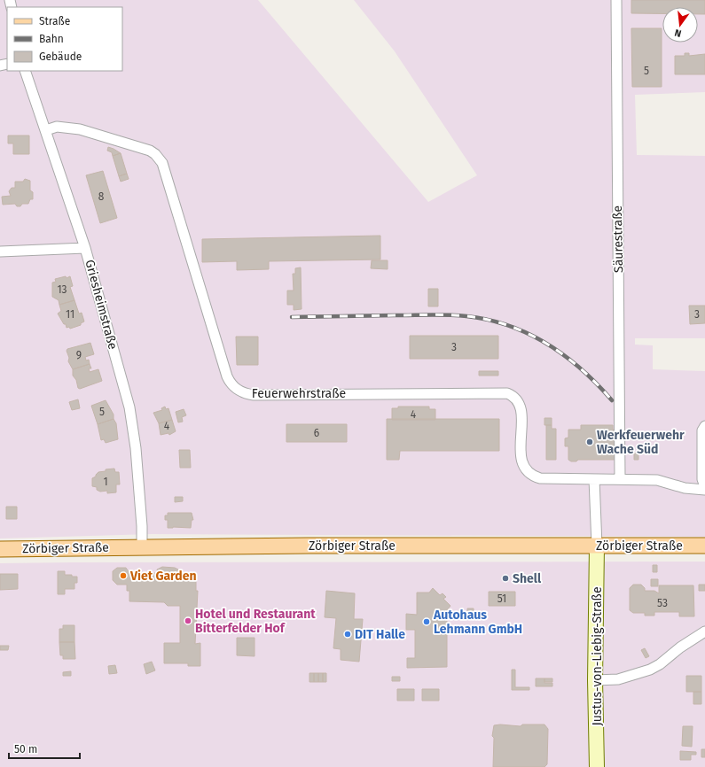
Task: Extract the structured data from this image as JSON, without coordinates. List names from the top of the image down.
{
  "streets": {
    "main road": ["Zörbiger Straße"],
    "street": [
      "Säurestraße",
      "Griesheimstraße",
      "Feuerwehrstraße",
      "Justus-von-Liebig-Straße"
    ]
  },
  "crossings": [
    ["Griesheimstraße", "Feuerwehrstraße"],
    ["Griesheimstraße", "Zörbiger Straße"],
    ["Zörbiger Straße", "Justus-von-Liebig-Straße"]
  ],
  "places": [
    "Werkfeuerwehr Wache Süd",
    "Viet Garden",
    "Shell",
    "Hotel und Restaurant Bitterfelder Hof",
    "Autohaus Lehmann GmbH",
    "DIT Halle"
  ],
  "house_numbers": [
    "5",
    "8",
    "13",
    "11",
    "3",
    "3",
    "9",
    "5",
    "4",
    "4",
    "6",
    "1",
    "51",
    "53"
  ],
  "legend": ["Straße", "Bahn", "Gebäude"],
  "scale_bar": "50 m",
  "north": "bottom"
}
